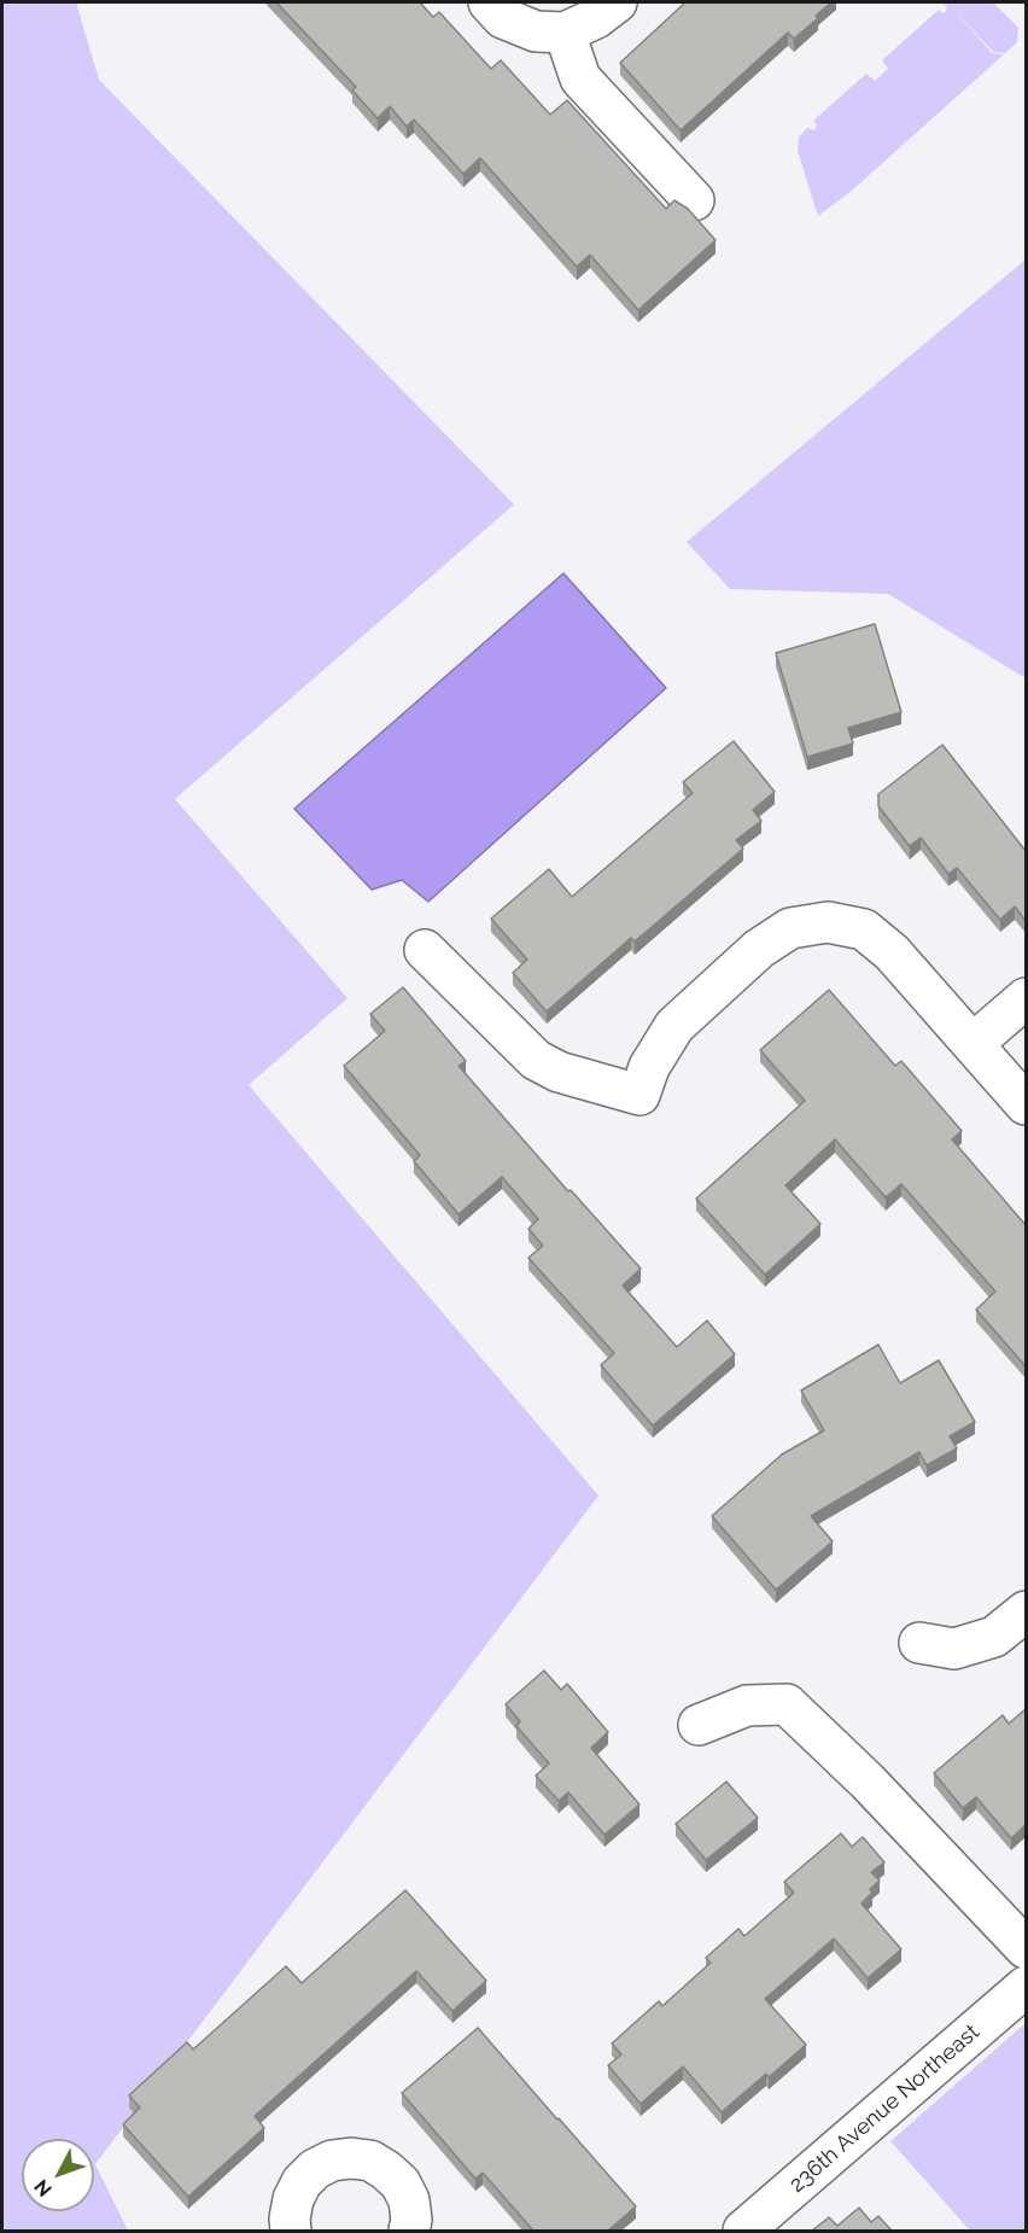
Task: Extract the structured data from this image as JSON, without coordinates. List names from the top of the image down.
{
  "streets": {
    "street": ["236th Avenue Northeast"]
  },
  "north": "bottom left"
}
